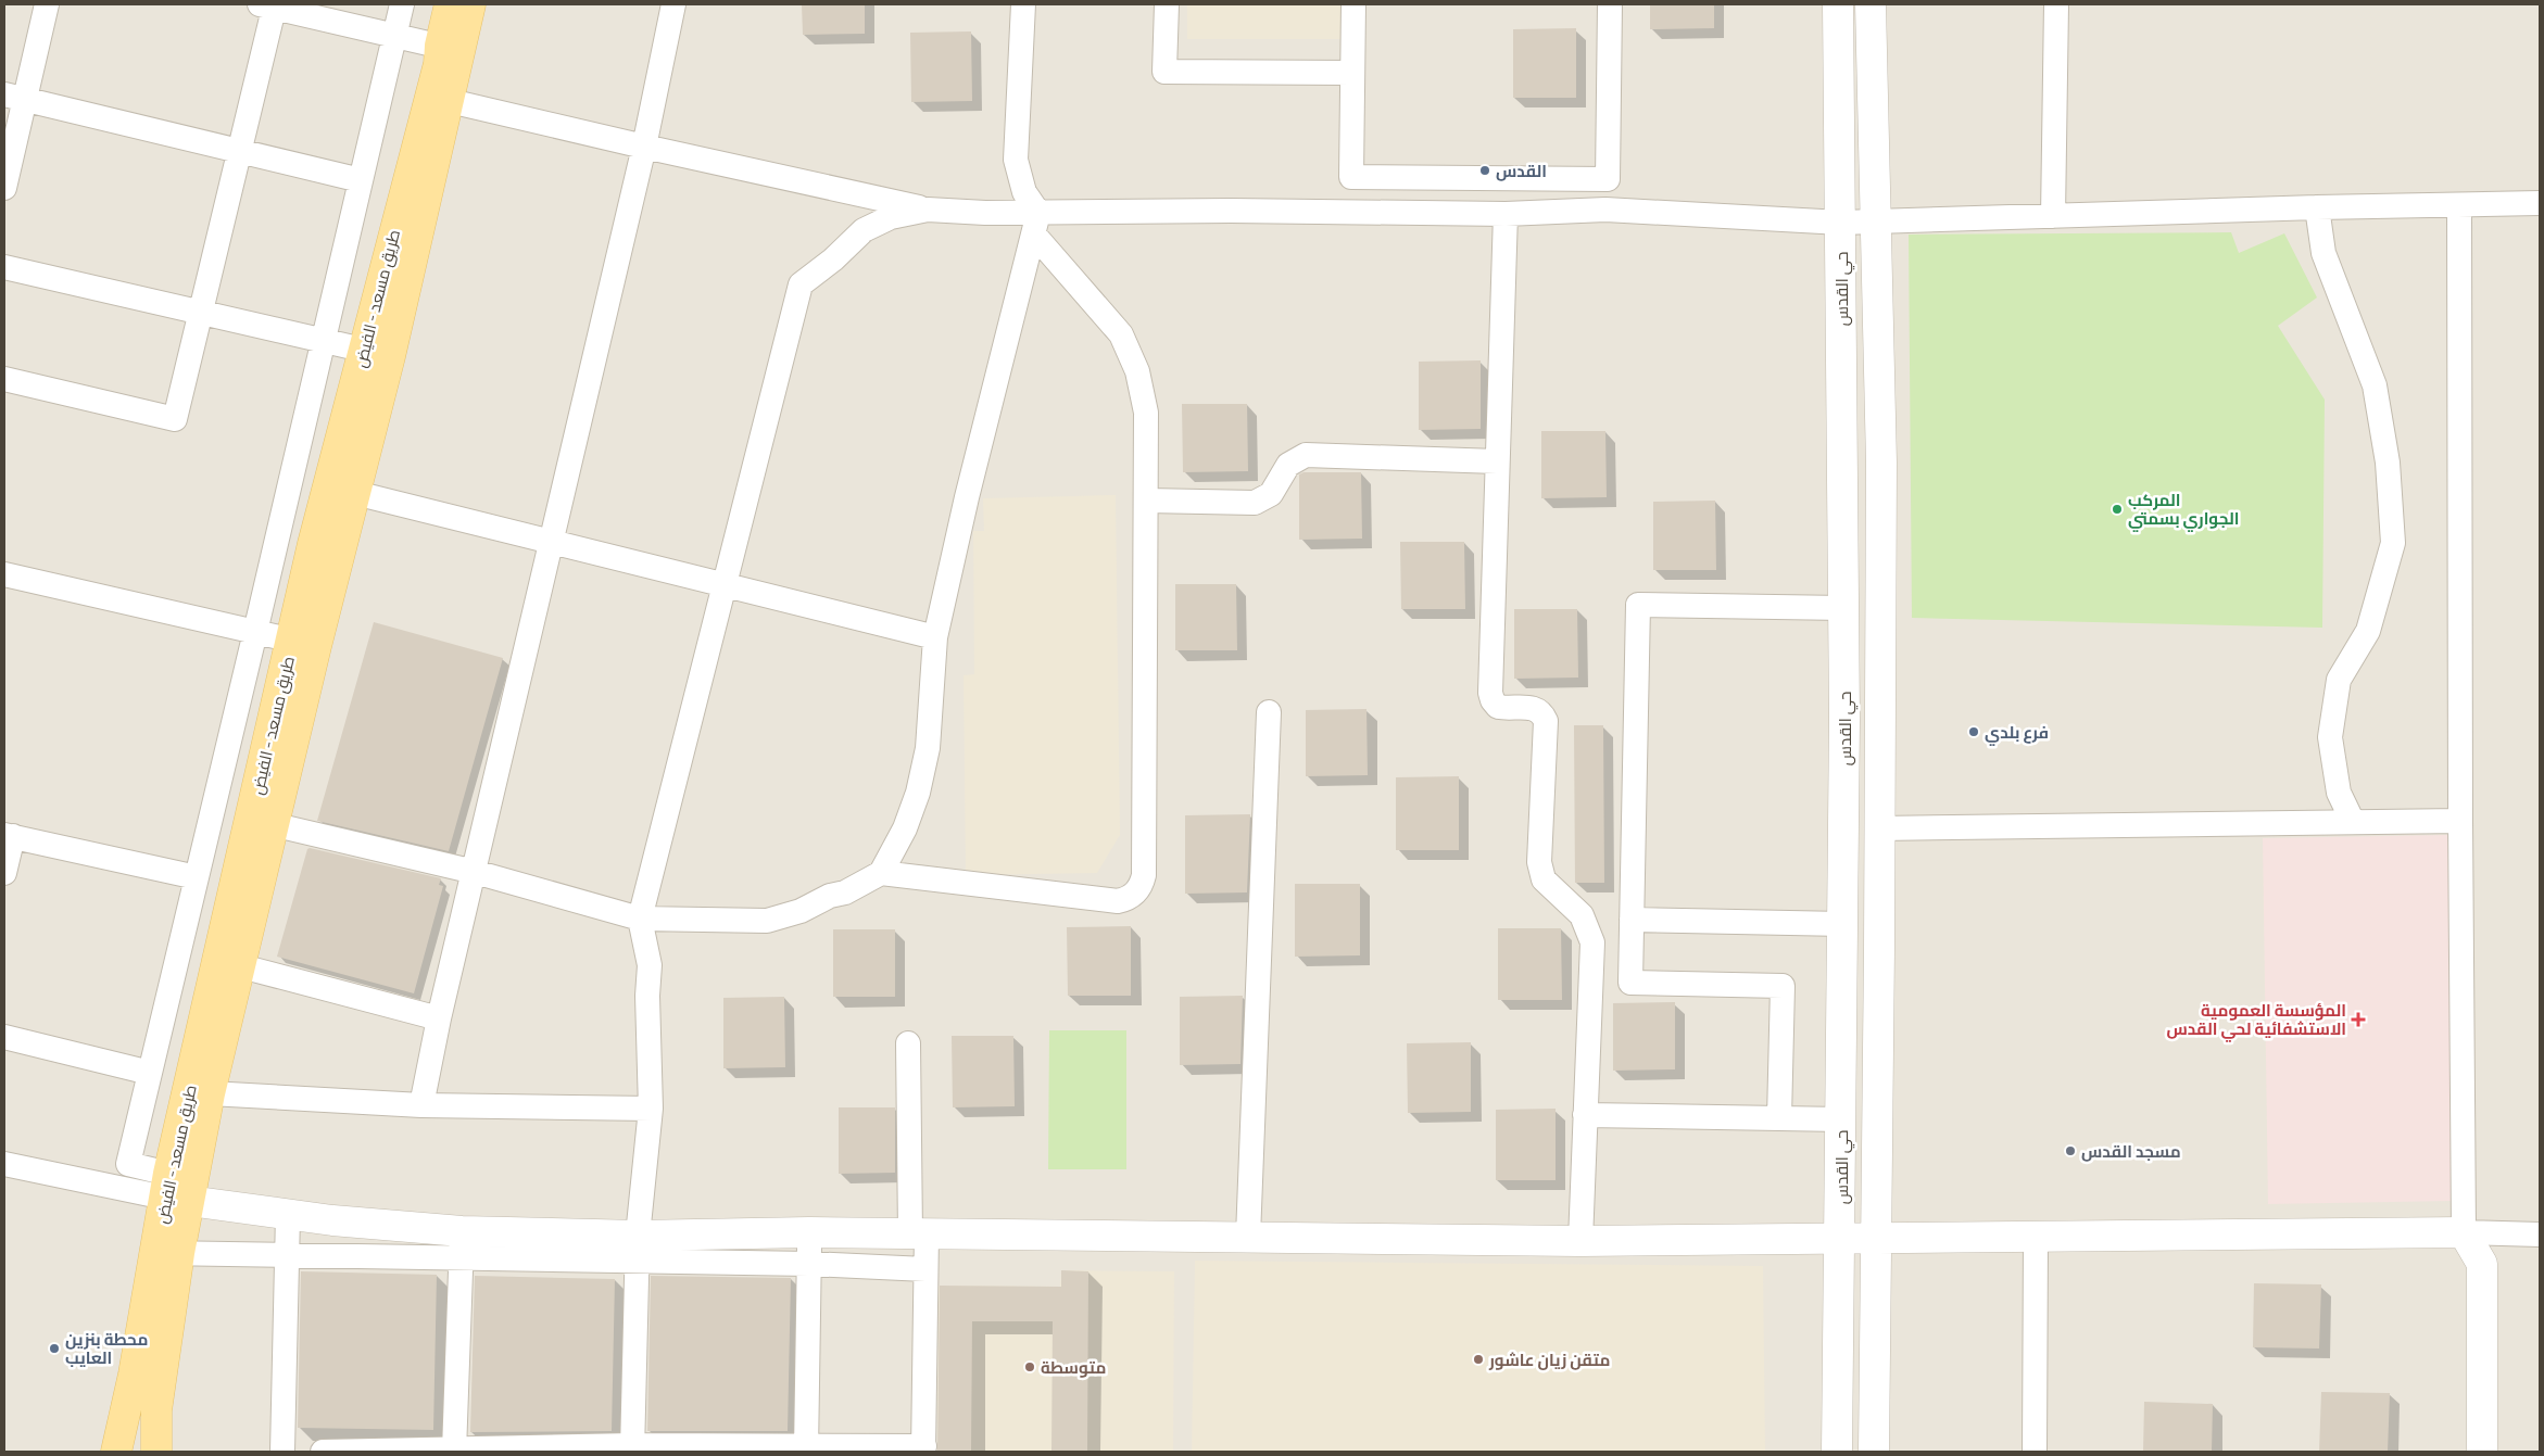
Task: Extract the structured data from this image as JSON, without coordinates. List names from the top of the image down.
{
  "streets": {
    "main road": ["طريق مسعد - الفيض"],
    "street": ["حي القدس"]
  },
  "places": {
    "other": [
      "القدس",
      "المركب الجواري بسمتي",
      "فرع بلدي",
      "مسجد القدس",
      "محطة بنزين العايب",
      "متقن زيان عاشور",
      "متوسطة"
    ],
    "health": ["المؤسسة العمومية الاستشفائية لحي القدس"]
  }
}
